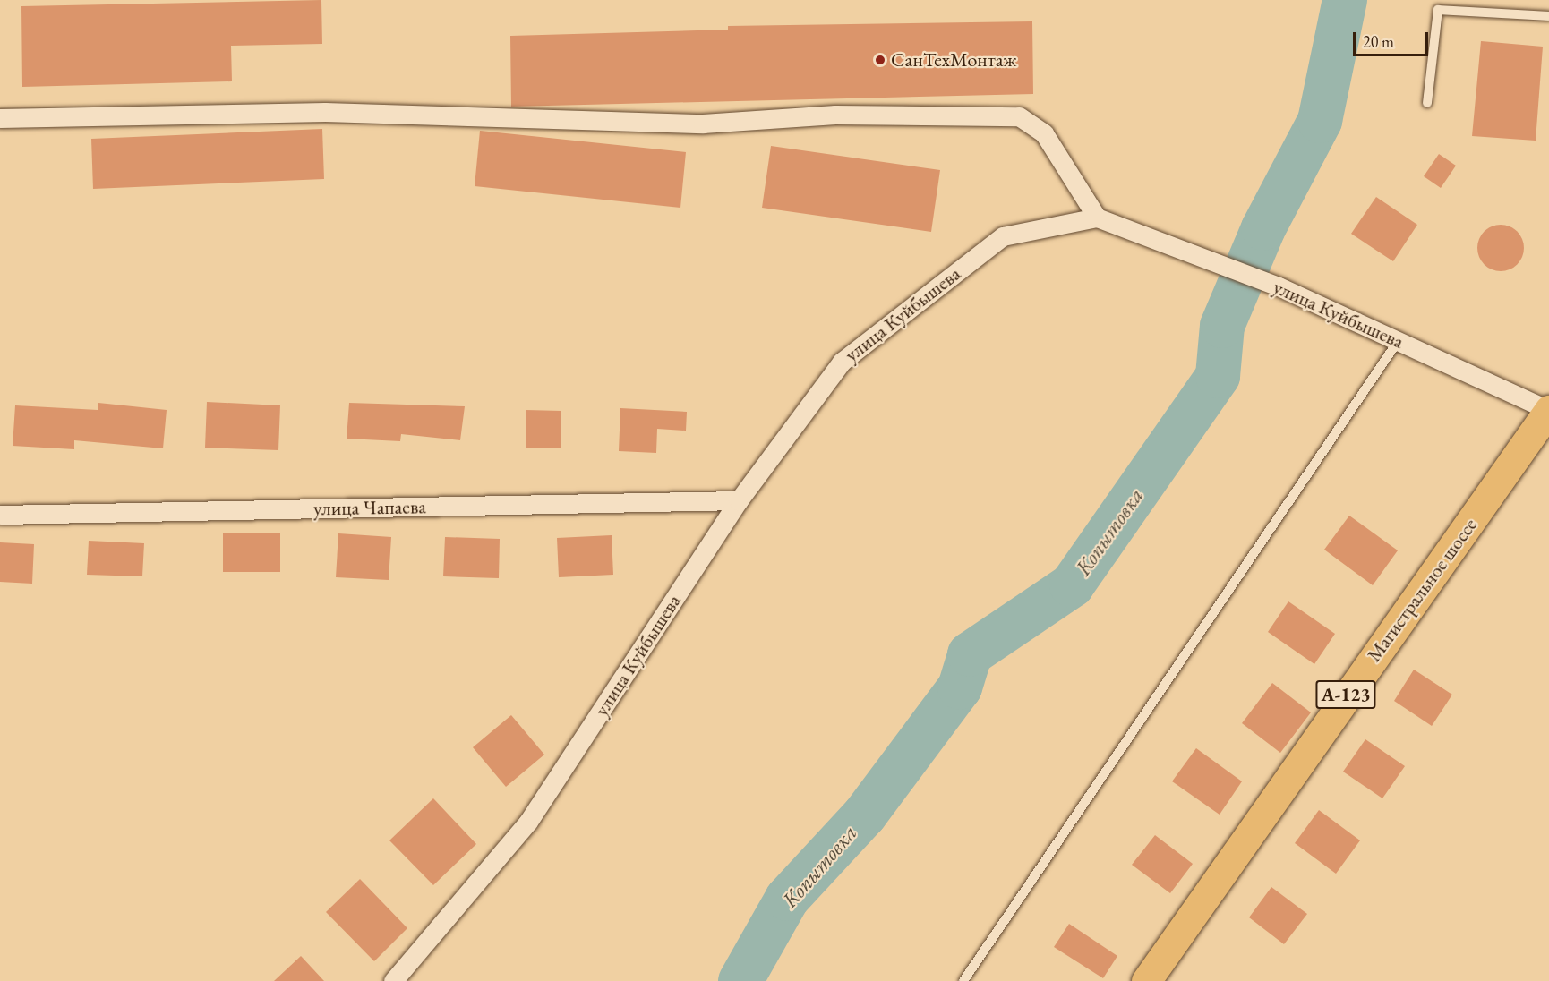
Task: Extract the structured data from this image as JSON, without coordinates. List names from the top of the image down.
{
  "streets": {
    "main road": ["Магистральное шоссе", "А-123"],
    "street": ["улица Куйбышева", "улица Чапаева"]
  },
  "crossings": [
    ["улица Куйбышева", "улица Чапаева"],
    ["улица Куйбышева", "Магистральное шоссе"]
  ],
  "water": ["Копытовка"],
  "places": ["СанТехМонтаж"],
  "scale_bar": "20 m"
}
